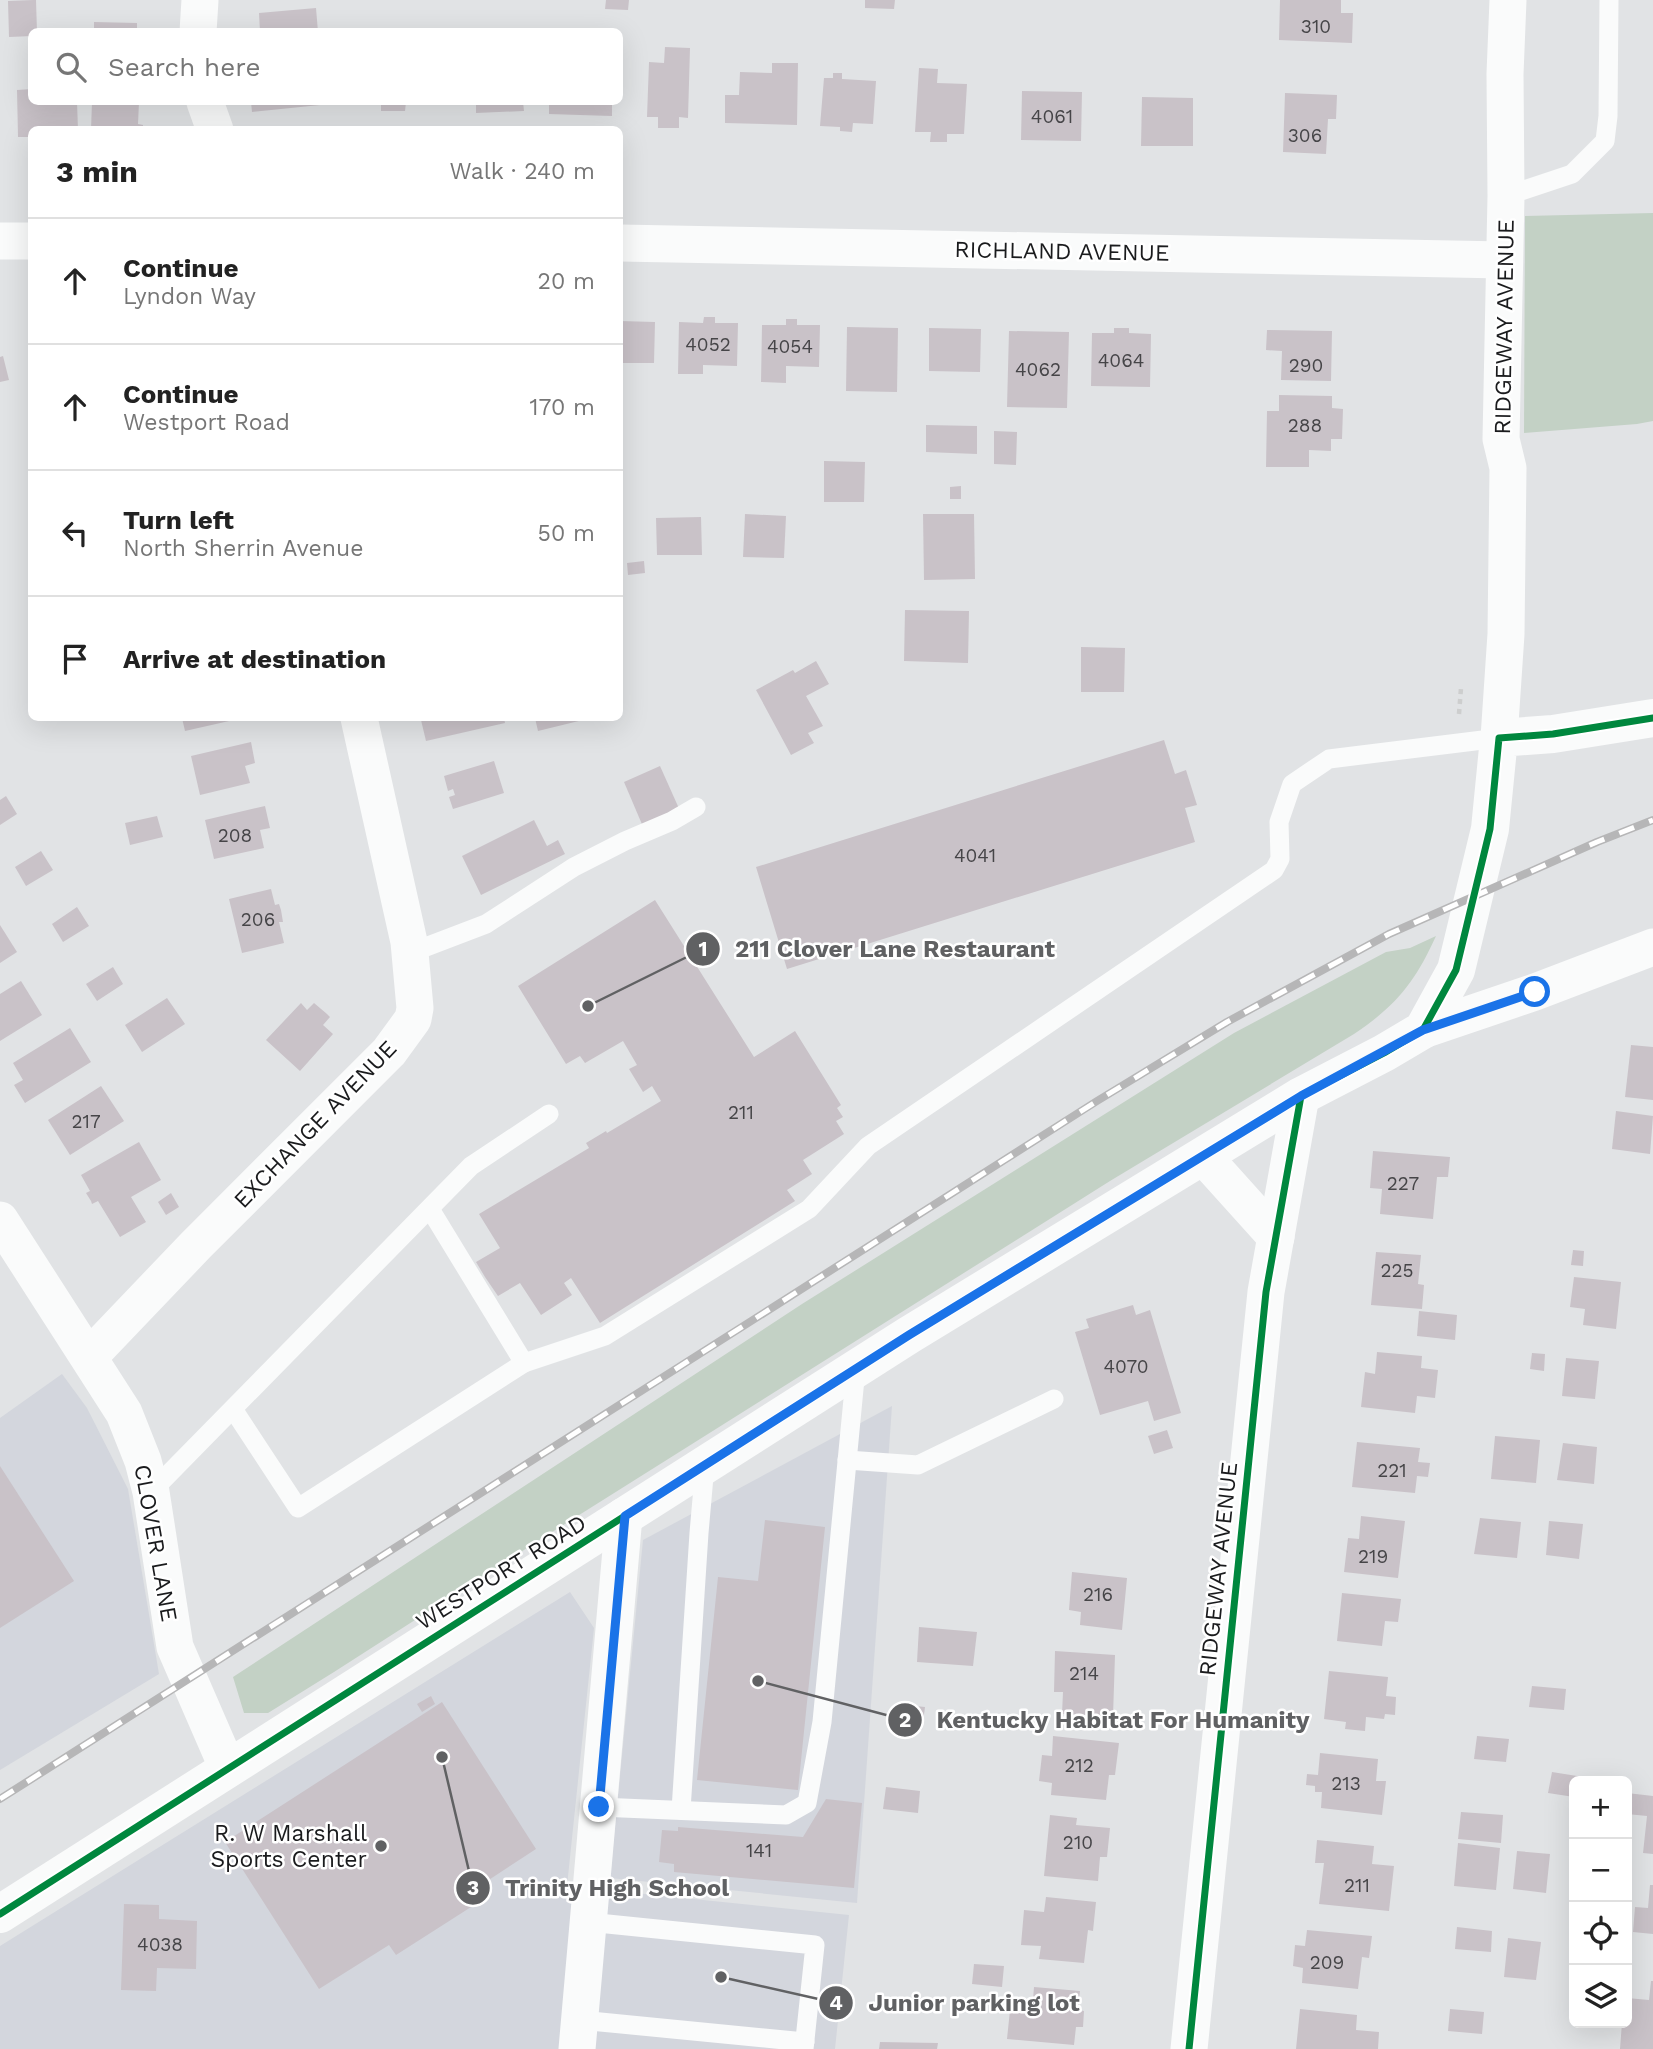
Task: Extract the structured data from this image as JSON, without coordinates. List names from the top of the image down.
{
  "streets": {
    "main road": ["WESTPORT ROAD"],
    "street": [
      "RICHLAND AVENUE",
      "RIDGEWAY AVENUE",
      "EXCHANGE AVENUE",
      "CLOVER LANE"
    ]
  },
  "crossings": [
    ["RICHLAND AVENUE", "RIDGEWAY AVENUE"],
    ["RIDGEWAY AVENUE", "WESTPORT ROAD"],
    ["EXCHANGE AVENUE", "CLOVER LANE"],
    ["CLOVER LANE", "WESTPORT ROAD"]
  ],
  "places": [
    "211 Clover Lane Restaurant",
    "Kentucky Habitat For Humanity",
    "Trinity High School",
    "R. W Marshall Sports Center",
    "Junior parking lot"
  ],
  "house_numbers": [
    "310",
    "4061",
    "306",
    "4052",
    "4054",
    "4064",
    "290",
    "4062",
    "288",
    "208",
    "4041",
    "206",
    "211",
    "217",
    "227",
    "225",
    "4070",
    "221",
    "219",
    "216",
    "214",
    "212",
    "213",
    "210",
    "141",
    "211",
    "4038",
    "209"
  ],
  "page": {
    "search": "Search here",
    "heading": ["3 min", "Walk · 240 m"],
    "list": [
      ["Continue", "Lyndon Way", "20 m"],
      ["Continue", "Westport Road", "170 m"],
      ["Turn left", "North Sherrin Avenue", "50 m"],
      "Arrive at destination"
    ],
    "map_buttons": ["+", "−"]
  }
}
